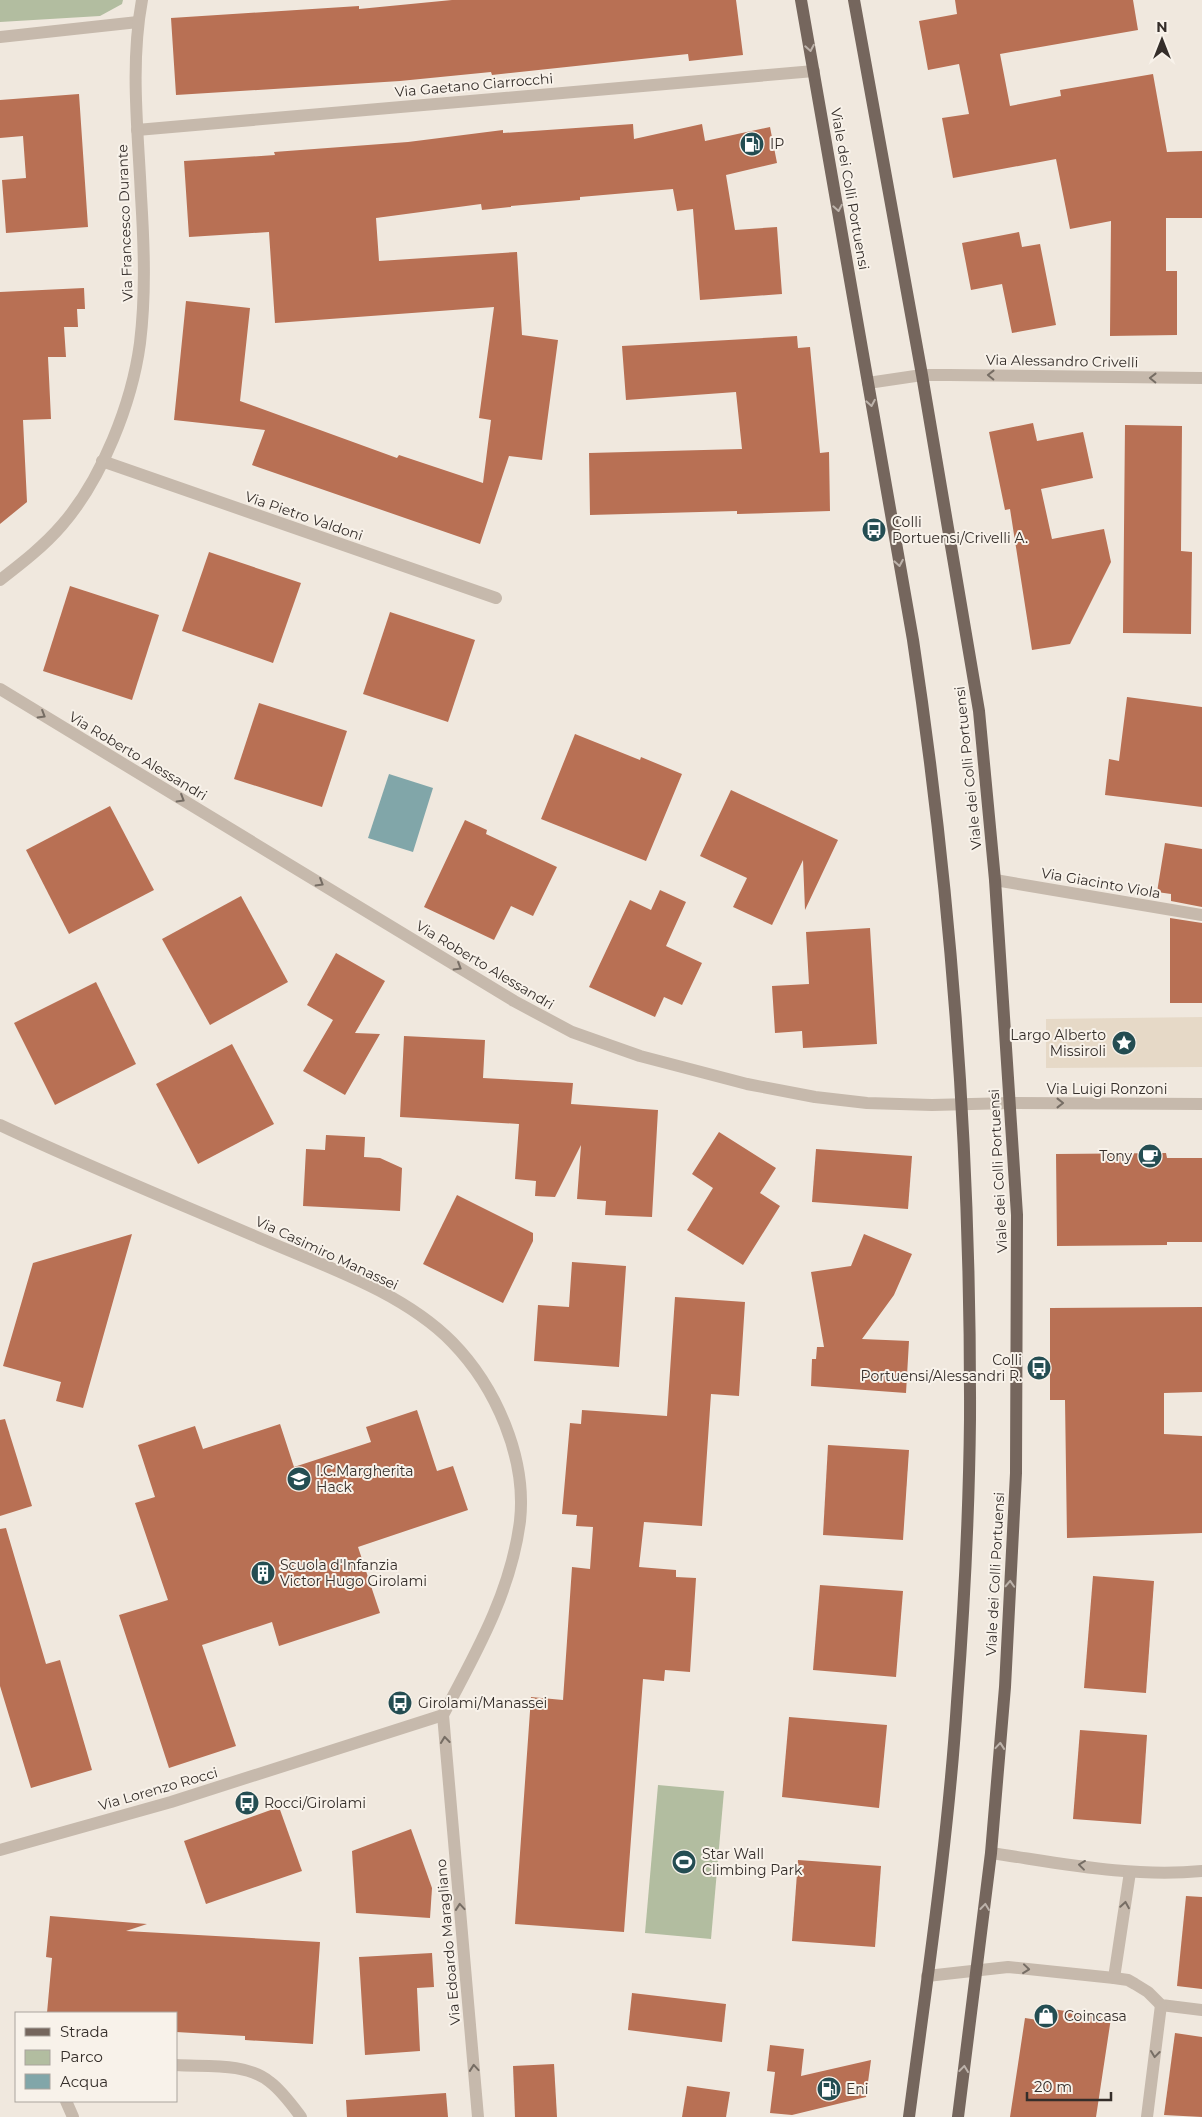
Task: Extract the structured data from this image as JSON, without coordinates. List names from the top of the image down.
{
  "streets": {
    "main road": ["Viale dei Colli Portuensi"],
    "street": [
      "Via Gaetano Ciarrocchi",
      "Via Francesco Durante",
      "Via Alessandro Crivelli",
      "Via Pietro Valdoni",
      "Via Roberto Alessandri",
      "Via Giacinto Viola",
      "Via Luigi Ronzoni",
      "Via Casimiro Manassei",
      "Via Lorenzo Rocci",
      "Via Edoardo Maragliano"
    ]
  },
  "crossings": [
    ["Via Gaetano Ciarrocchi", "Viale dei Colli Portuensi"],
    ["Via Gaetano Ciarrocchi", "Via Francesco Durante"],
    ["Viale dei Colli Portuensi", "Via Alessandro Crivelli"],
    ["Viale dei Colli Portuensi", "Via Roberto Alessandri"],
    ["Viale dei Colli Portuensi", "Via Giacinto Viola"],
    ["Viale dei Colli Portuensi", "Via Luigi Ronzoni"],
    ["Via Francesco Durante", "Via Pietro Valdoni"],
    ["Via Roberto Alessandri", "Via Luigi Ronzoni"],
    ["Via Casimiro Manassei", "Via Lorenzo Rocci"],
    ["Via Casimiro Manassei", "Via Edoardo Maragliano"],
    ["Via Lorenzo Rocci", "Via Edoardo Maragliano"]
  ],
  "one_way": [
    "Via Alessandro Crivelli",
    "Via Roberto Alessandri",
    "Via Luigi Ronzoni",
    "Via Edoardo Maragliano"
  ],
  "places": {
    "fuel station": ["IP", "Eni"],
    "bus stop": [
      "Colli Portuensi/Crivelli A.",
      "Colli Portuensi/Alessandri R.",
      "Girolami/Manassei",
      "Rocci/Girolami"
    ],
    "place": ["Largo Alberto Missiroli"],
    "cafe": ["Tony"],
    "school or university": ["I.C.Margherita Hack"],
    "building": ["Scuola d'Infanzia Victor Hugo Girolami"],
    "sports": ["Star Wall Climbing Park"],
    "shop": ["Coincasa"]
  },
  "legend": ["Strada", "Parco", "Acqua"],
  "scale_bar": "20 m",
  "north": "top"
}
